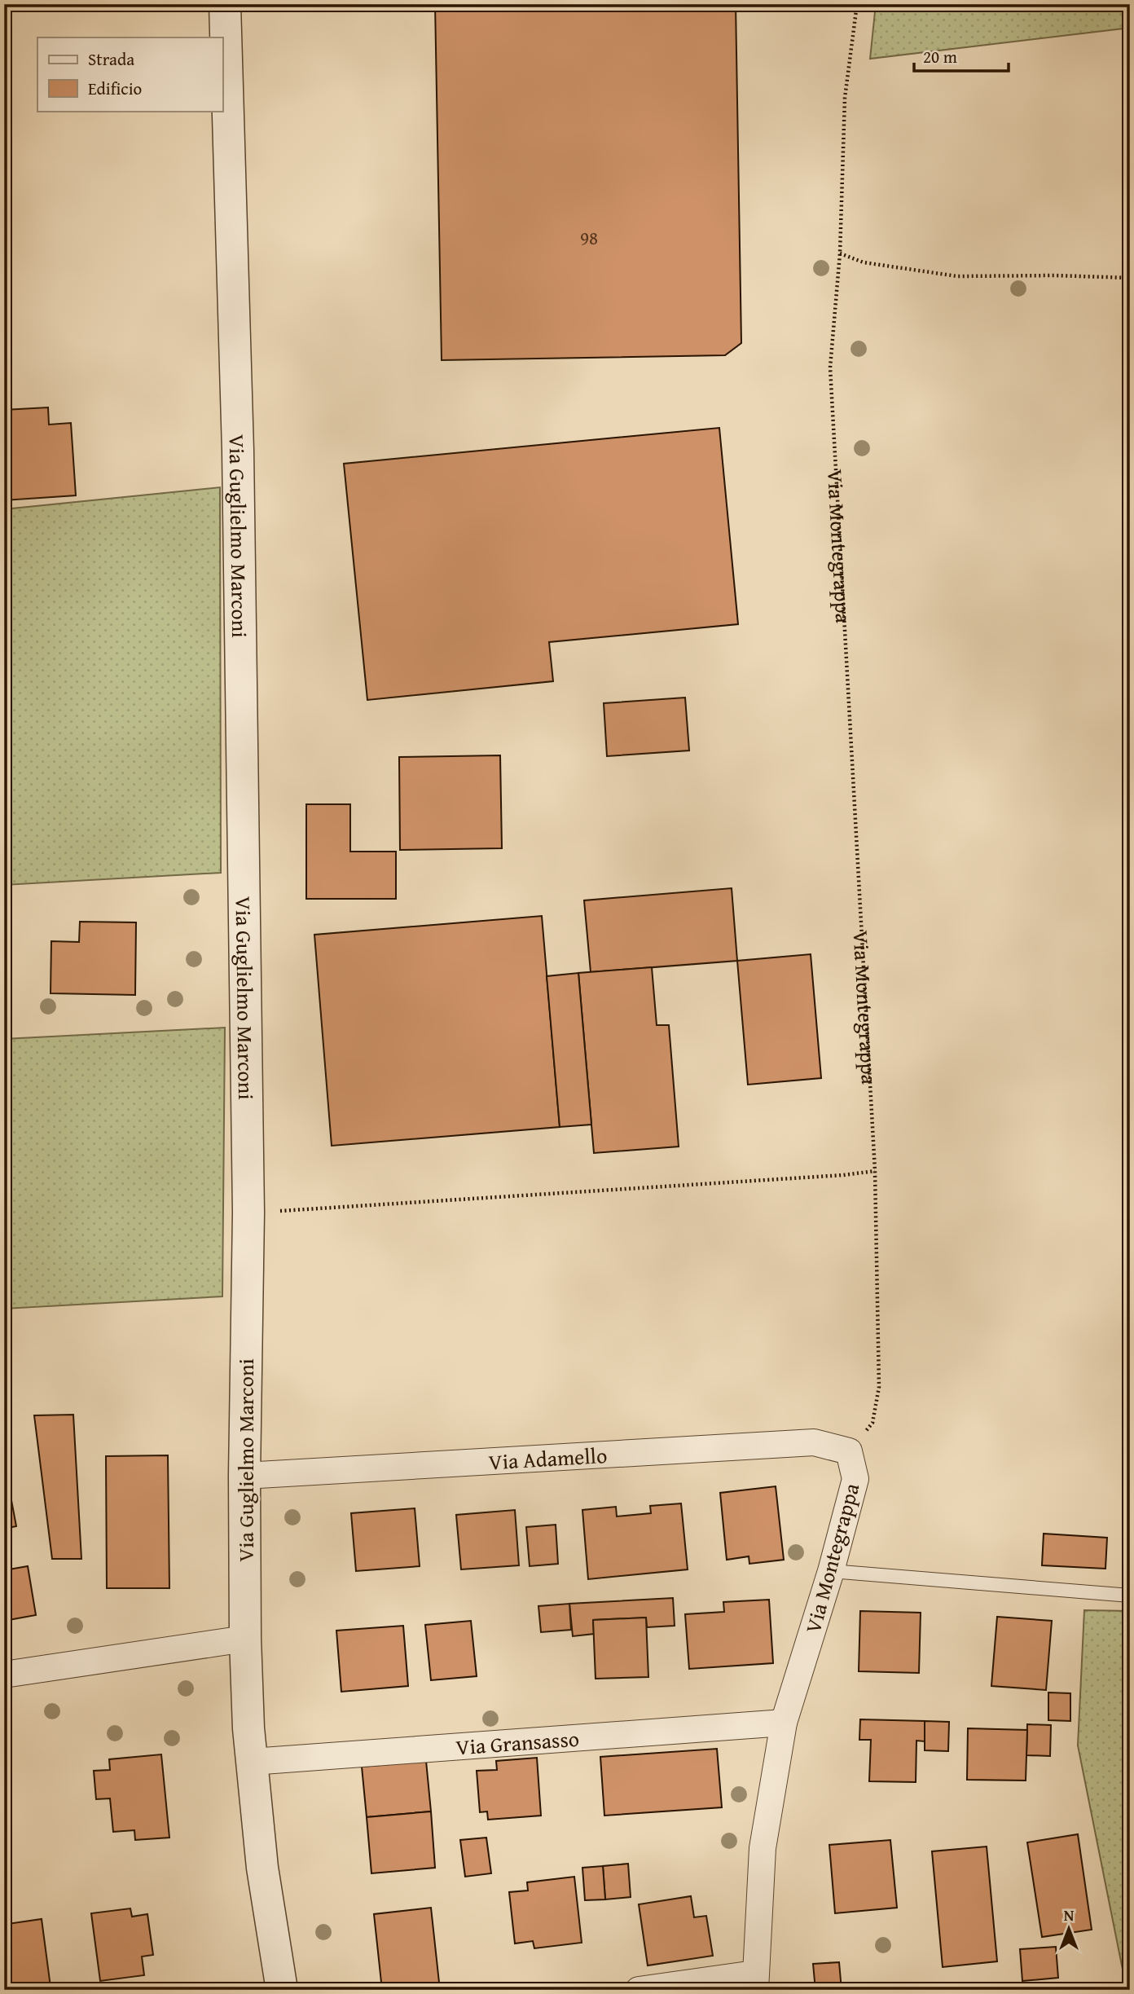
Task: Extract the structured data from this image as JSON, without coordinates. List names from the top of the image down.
{
  "streets": {
    "street": [
      "Via Guglielmo Marconi",
      "Via Montegrappa",
      "Via Adamello",
      "Via Gransasso"
    ]
  },
  "crossings": [
    ["Via Guglielmo Marconi", "Via Adamello"],
    ["Via Guglielmo Marconi", "Via Gransasso"],
    ["Via Montegrappa", "Via Adamello"],
    ["Via Montegrappa", "Via Gransasso"]
  ],
  "house_numbers": ["98"],
  "legend": ["Strada", "Edificio"],
  "scale_bar": "20 m",
  "north": "top"
}
